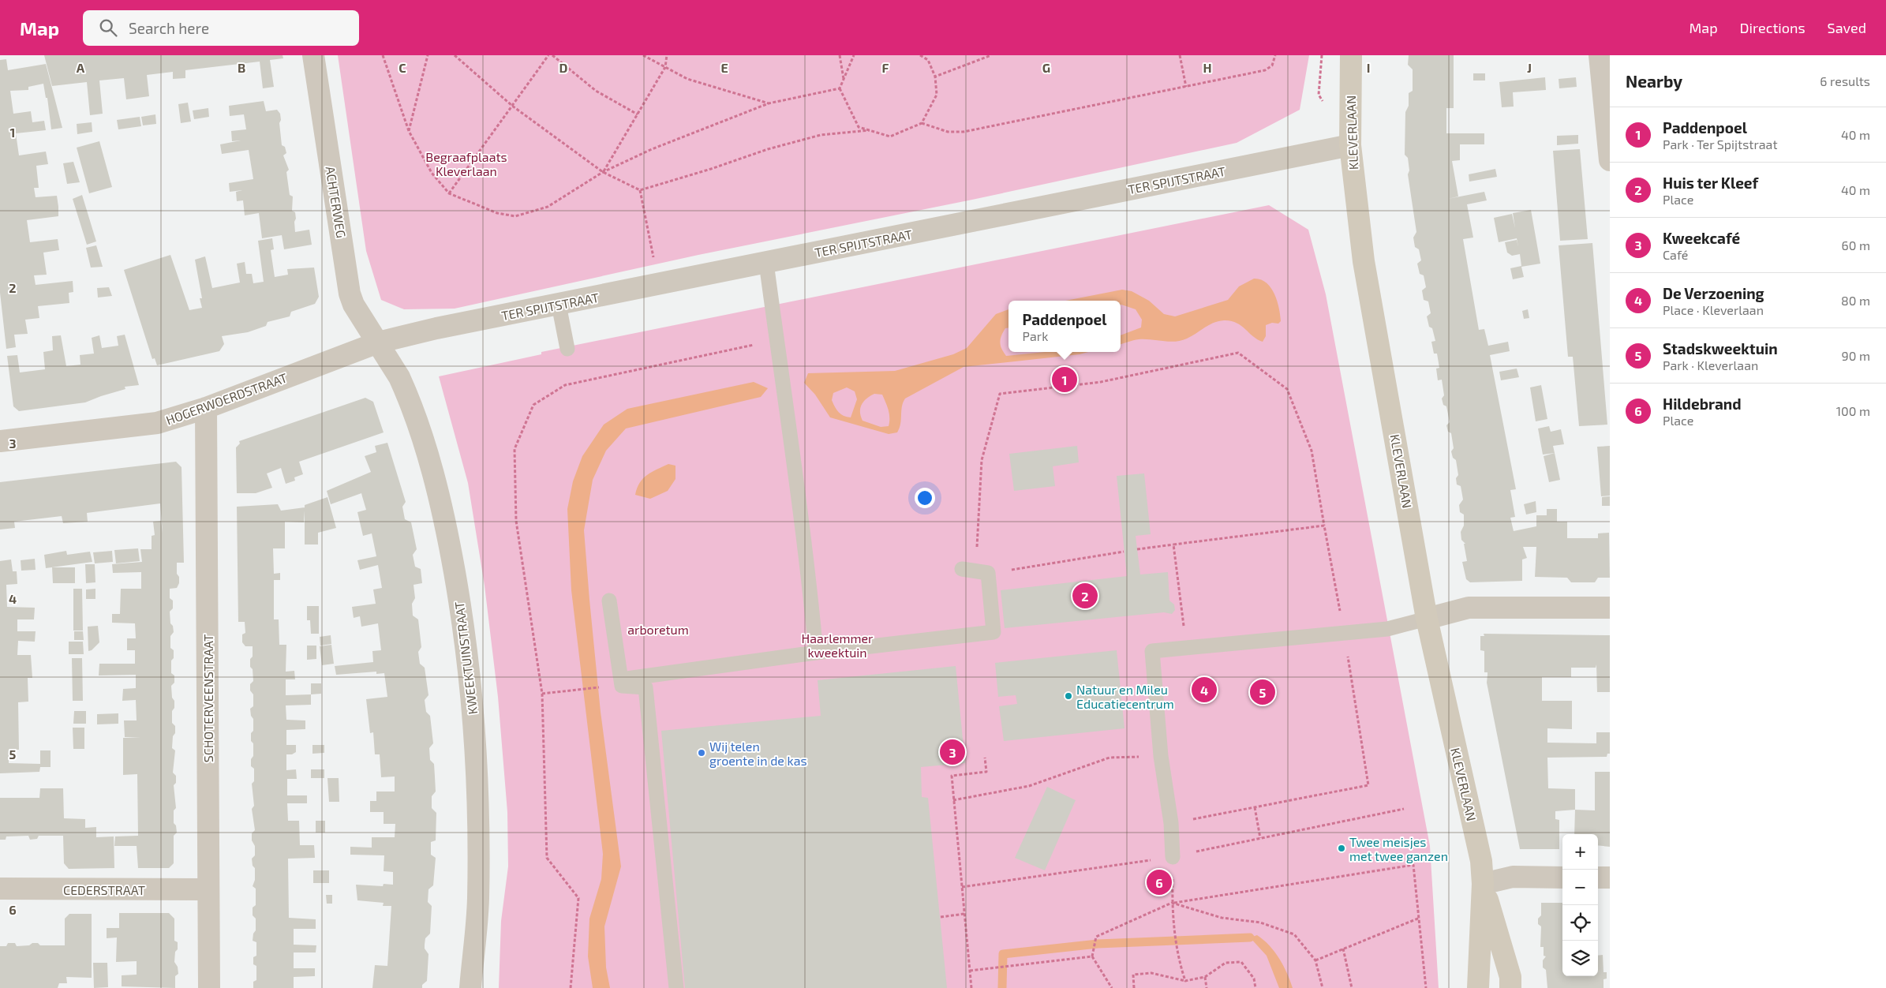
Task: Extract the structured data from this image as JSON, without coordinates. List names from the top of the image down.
{
  "streets": {
    "main road": ["KLEVERLAAN"],
    "street": [
      "TER SPIJTSTRAAT",
      "ACHTERWEG",
      "HOGERWOERDSTRAAT",
      "KWEEKTUINSTRAAT",
      "SCHOTERVEENSTRAAT",
      "CEDERSTRAAT"
    ]
  },
  "crossings": [
    ["KLEVERLAAN", "TER SPIJTSTRAAT"],
    ["TER SPIJTSTRAAT", "ACHTERWEG"],
    ["TER SPIJTSTRAAT", "HOGERWOERDSTRAAT"],
    ["TER SPIJTSTRAAT", "KWEEKTUINSTRAAT"],
    ["ACHTERWEG", "HOGERWOERDSTRAAT"],
    ["ACHTERWEG", "KWEEKTUINSTRAAT"],
    ["HOGERWOERDSTRAAT", "KWEEKTUINSTRAAT"],
    ["HOGERWOERDSTRAAT", "SCHOTERVEENSTRAAT"],
    ["SCHOTERVEENSTRAAT", "CEDERSTRAAT"]
  ],
  "parks": ["Begraafplaats Kleverlaan", "arboretum", "Haarlemmer kweektuin"],
  "places": ["Natuur en Mileu Educatiecentrum", "Wij telen groente in de kas", "Twee meisjes met twee ganzen"],
  "page": {
    "header": "Map",
    "search": "Search here",
    "nav": ["Map", "Directions", "Saved"],
    "heading": ["Nearby", "6 results"],
    "list": [
      {
        "mark": "1",
        "name": "Paddenpoel",
        "note": "Park · Ter Spijtstraat",
        "value": "40 m"
      },
      {
        "mark": "2",
        "name": "Huis ter Kleef",
        "note": "Place",
        "value": "40 m"
      },
      {
        "mark": "3",
        "name": "Kweekcafé",
        "note": "Café",
        "value": "60 m"
      },
      {
        "mark": "4",
        "name": "De Verzoening",
        "note": "Place · Kleverlaan",
        "value": "80 m"
      },
      {
        "mark": "5",
        "name": "Stadskweektuin",
        "note": "Park · Kleverlaan",
        "value": "90 m"
      },
      {
        "mark": "6",
        "name": "Hildebrand",
        "note": "Place",
        "value": "100 m"
      }
    ],
    "popup": ["Paddenpoel", "Park"],
    "pins": [
      "1",
      "2",
      "4",
      "5",
      "3",
      "6"
    ],
    "map_buttons": ["+", "−"]
  },
  "grid": {
    "columns": [
      "A",
      "B",
      "C",
      "D",
      "E",
      "F",
      "G",
      "H",
      "I",
      "J"
    ],
    "rows": [
      "1",
      "2",
      "3",
      "4",
      "5",
      "6"
    ]
  }
}
